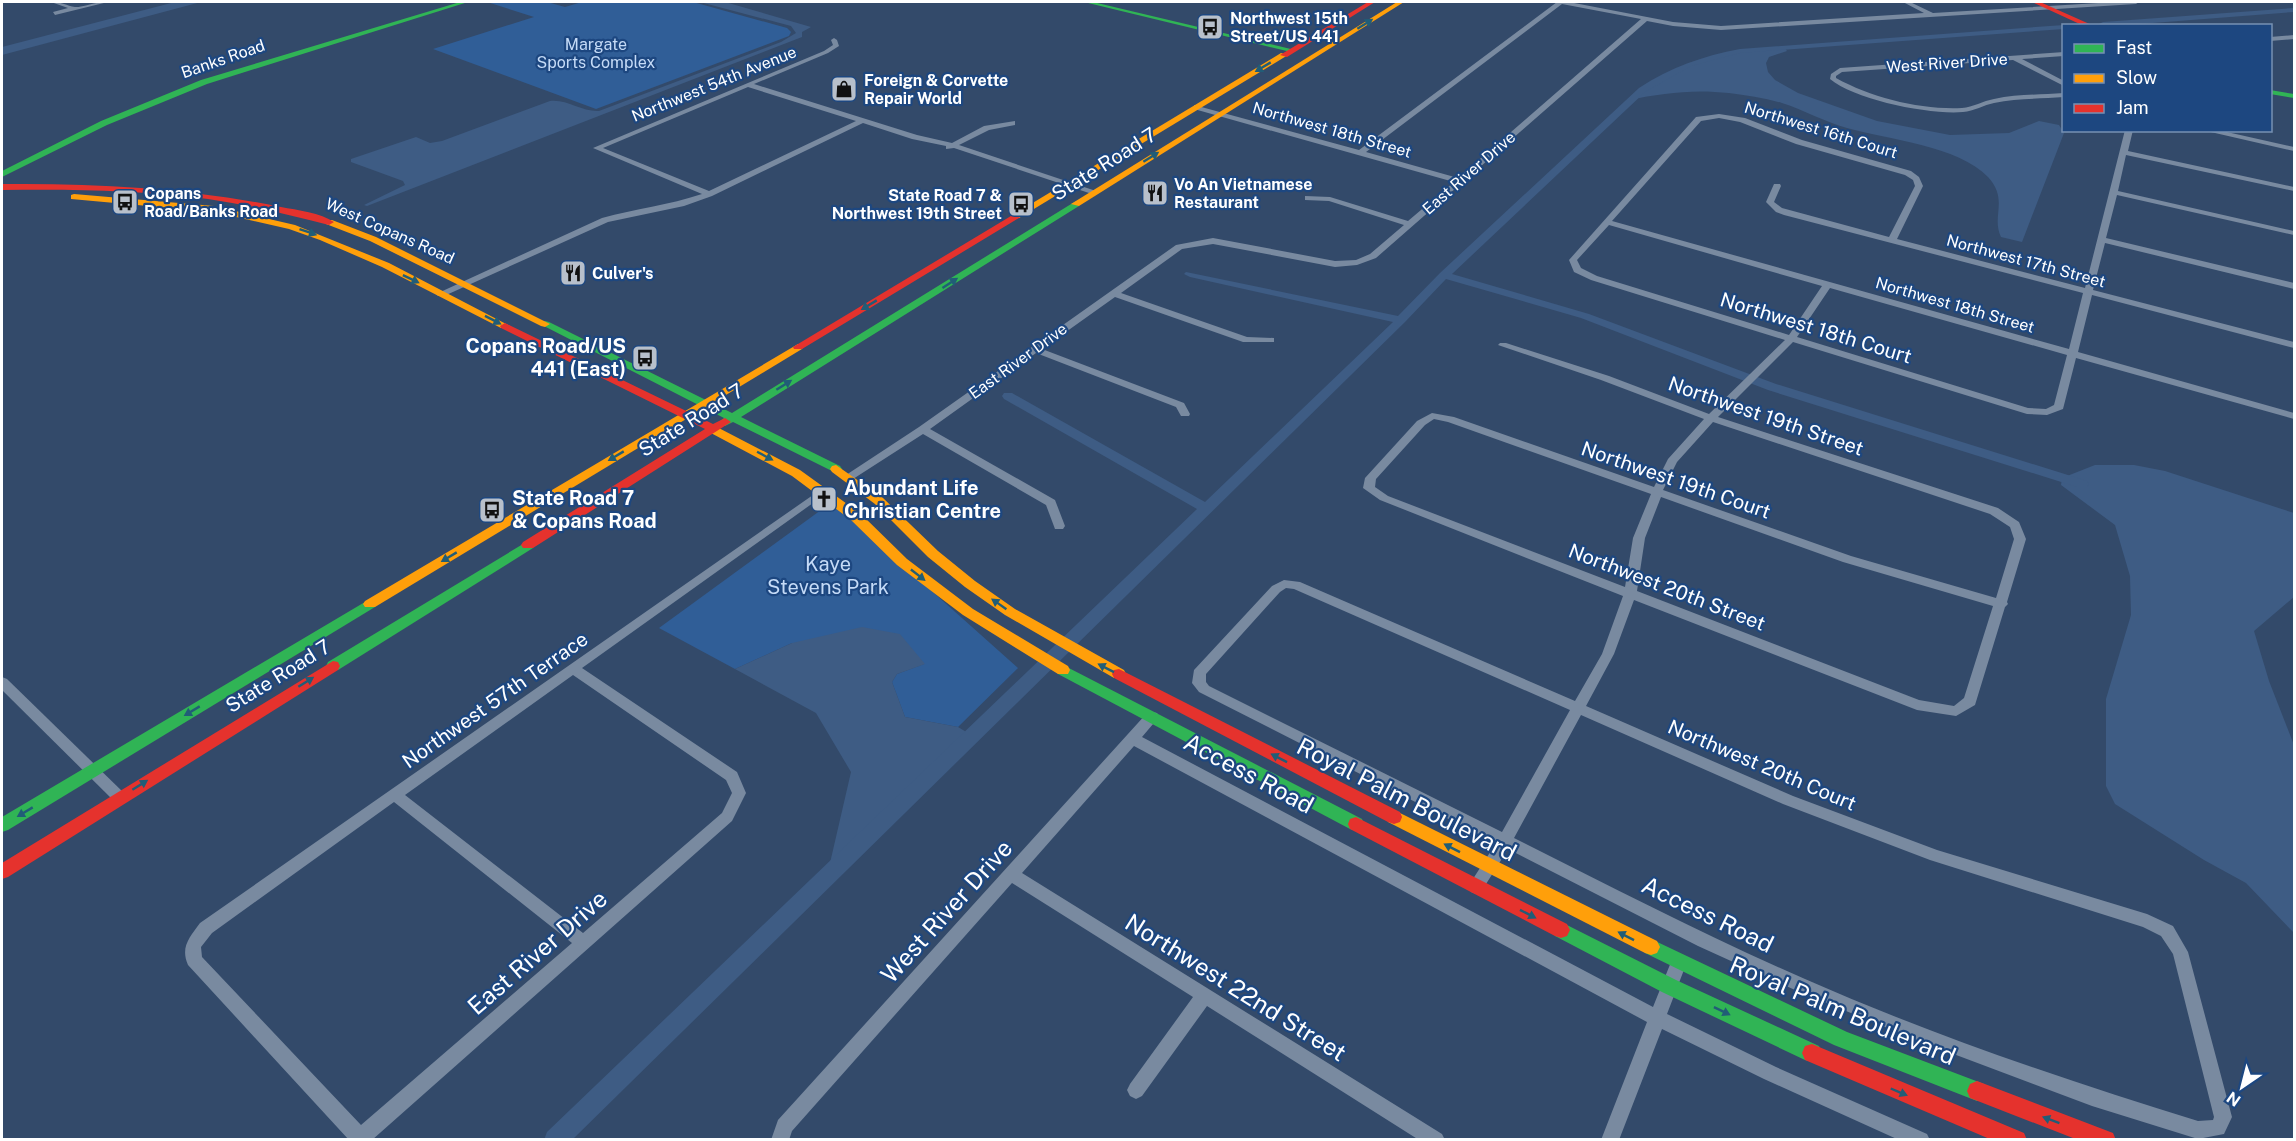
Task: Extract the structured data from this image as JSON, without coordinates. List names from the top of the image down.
{
  "streets": {
    "main road": [
      "Banks Road",
      "State Road 7",
      "West Copans Road",
      "Royal Palm Boulevard"
    ],
    "street": [
      "West River Drive",
      "Northwest 54th Avenue",
      "Northwest 18th Street",
      "Northwest 16th Court",
      "East River Drive",
      "Northwest 17th Street",
      "Northwest 18th Court",
      "Northwest 19th Street",
      "Northwest 19th Court",
      "Northwest 20th Street",
      "Northwest 57th Terrace",
      "Northwest 20th Court",
      "Access Road",
      "Northwest 22nd Street"
    ]
  },
  "crossings": [
    ["West River Drive", "Access Road"],
    ["West River Drive", "Northwest 22nd Street"],
    ["Northwest 18th Street", "Northwest 16th Court"],
    ["Northwest 18th Street", "State Road 7"],
    ["Northwest 18th Street", "East River Drive"],
    ["Northwest 18th Street", "Northwest 18th Court"],
    ["Northwest 16th Court", "Northwest 17th Street"],
    ["Northwest 16th Court", "Northwest 18th Court"],
    ["State Road 7", "West Copans Road"],
    ["State Road 7", "Royal Palm Boulevard"],
    ["East River Drive", "Northwest 57th Terrace"],
    ["East River Drive", "Royal Palm Boulevard"],
    ["West Copans Road", "Royal Palm Boulevard"],
    ["Northwest 19th Street", "Northwest 19th Court"],
    ["Northwest 19th Street", "Northwest 20th Street"],
    ["Northwest 19th Court", "Northwest 20th Street"],
    ["Northwest 20th Court", "Access Road"]
  ],
  "parks": ["Margate Sports Complex", "Kaye Stevens Park"],
  "places": {
    "bus stop": [
      "Northwest 15th Street/US 441",
      "Copans Road/Banks Road",
      "State Road 7 & Northwest 19th Street",
      "Copans Road/US 441 (East)",
      "State Road 7 & Copans Road"
    ],
    "shop": ["Foreign & Corvette Repair World"],
    "restaurant": ["Vo An Vietnamese Restaurant", "Culver's"],
    "church": ["Abundant Life Christian Centre"]
  },
  "legend": ["Fast", "Slow", "Jam"],
  "north": "bottom left"
}
